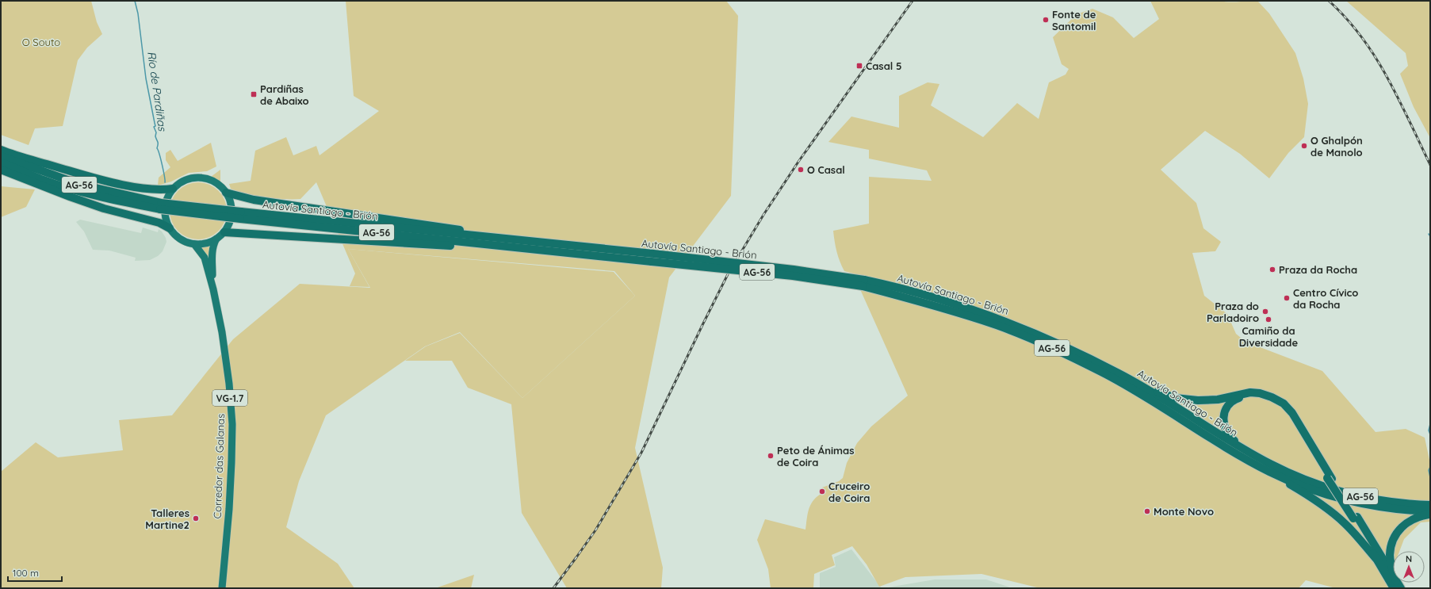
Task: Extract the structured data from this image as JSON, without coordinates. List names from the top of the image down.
{
  "streets": {
    "highway": [
      "AG-56",
      "Autovía Santiago - Brión",
      "VG-1.7",
      "Corredor das Galanas"
    ]
  },
  "crossings": [
    ["VG-1.7", "Corredor das Galanas"]
  ],
  "water": ["Río de Pardiñas"],
  "parks": ["O Souto"],
  "places": {
    "other": [
      "Fonte de Santomil",
      "O Ghalpón de Manolo",
      "O Casal",
      "Praza da Rocha",
      "Centro Cívico da Rocha",
      "Praza do Parladoiro",
      "Camiño da Diversidade",
      "Peto de Ánimas de Coira",
      "Cruceiro de Coira",
      "Monte Novo",
      "Talleres Martine2"
    ],
    "transit": ["Casal 5", "Pardiñas de Abaixo"]
  },
  "scale_bar": "100 m",
  "north": "top"
}
